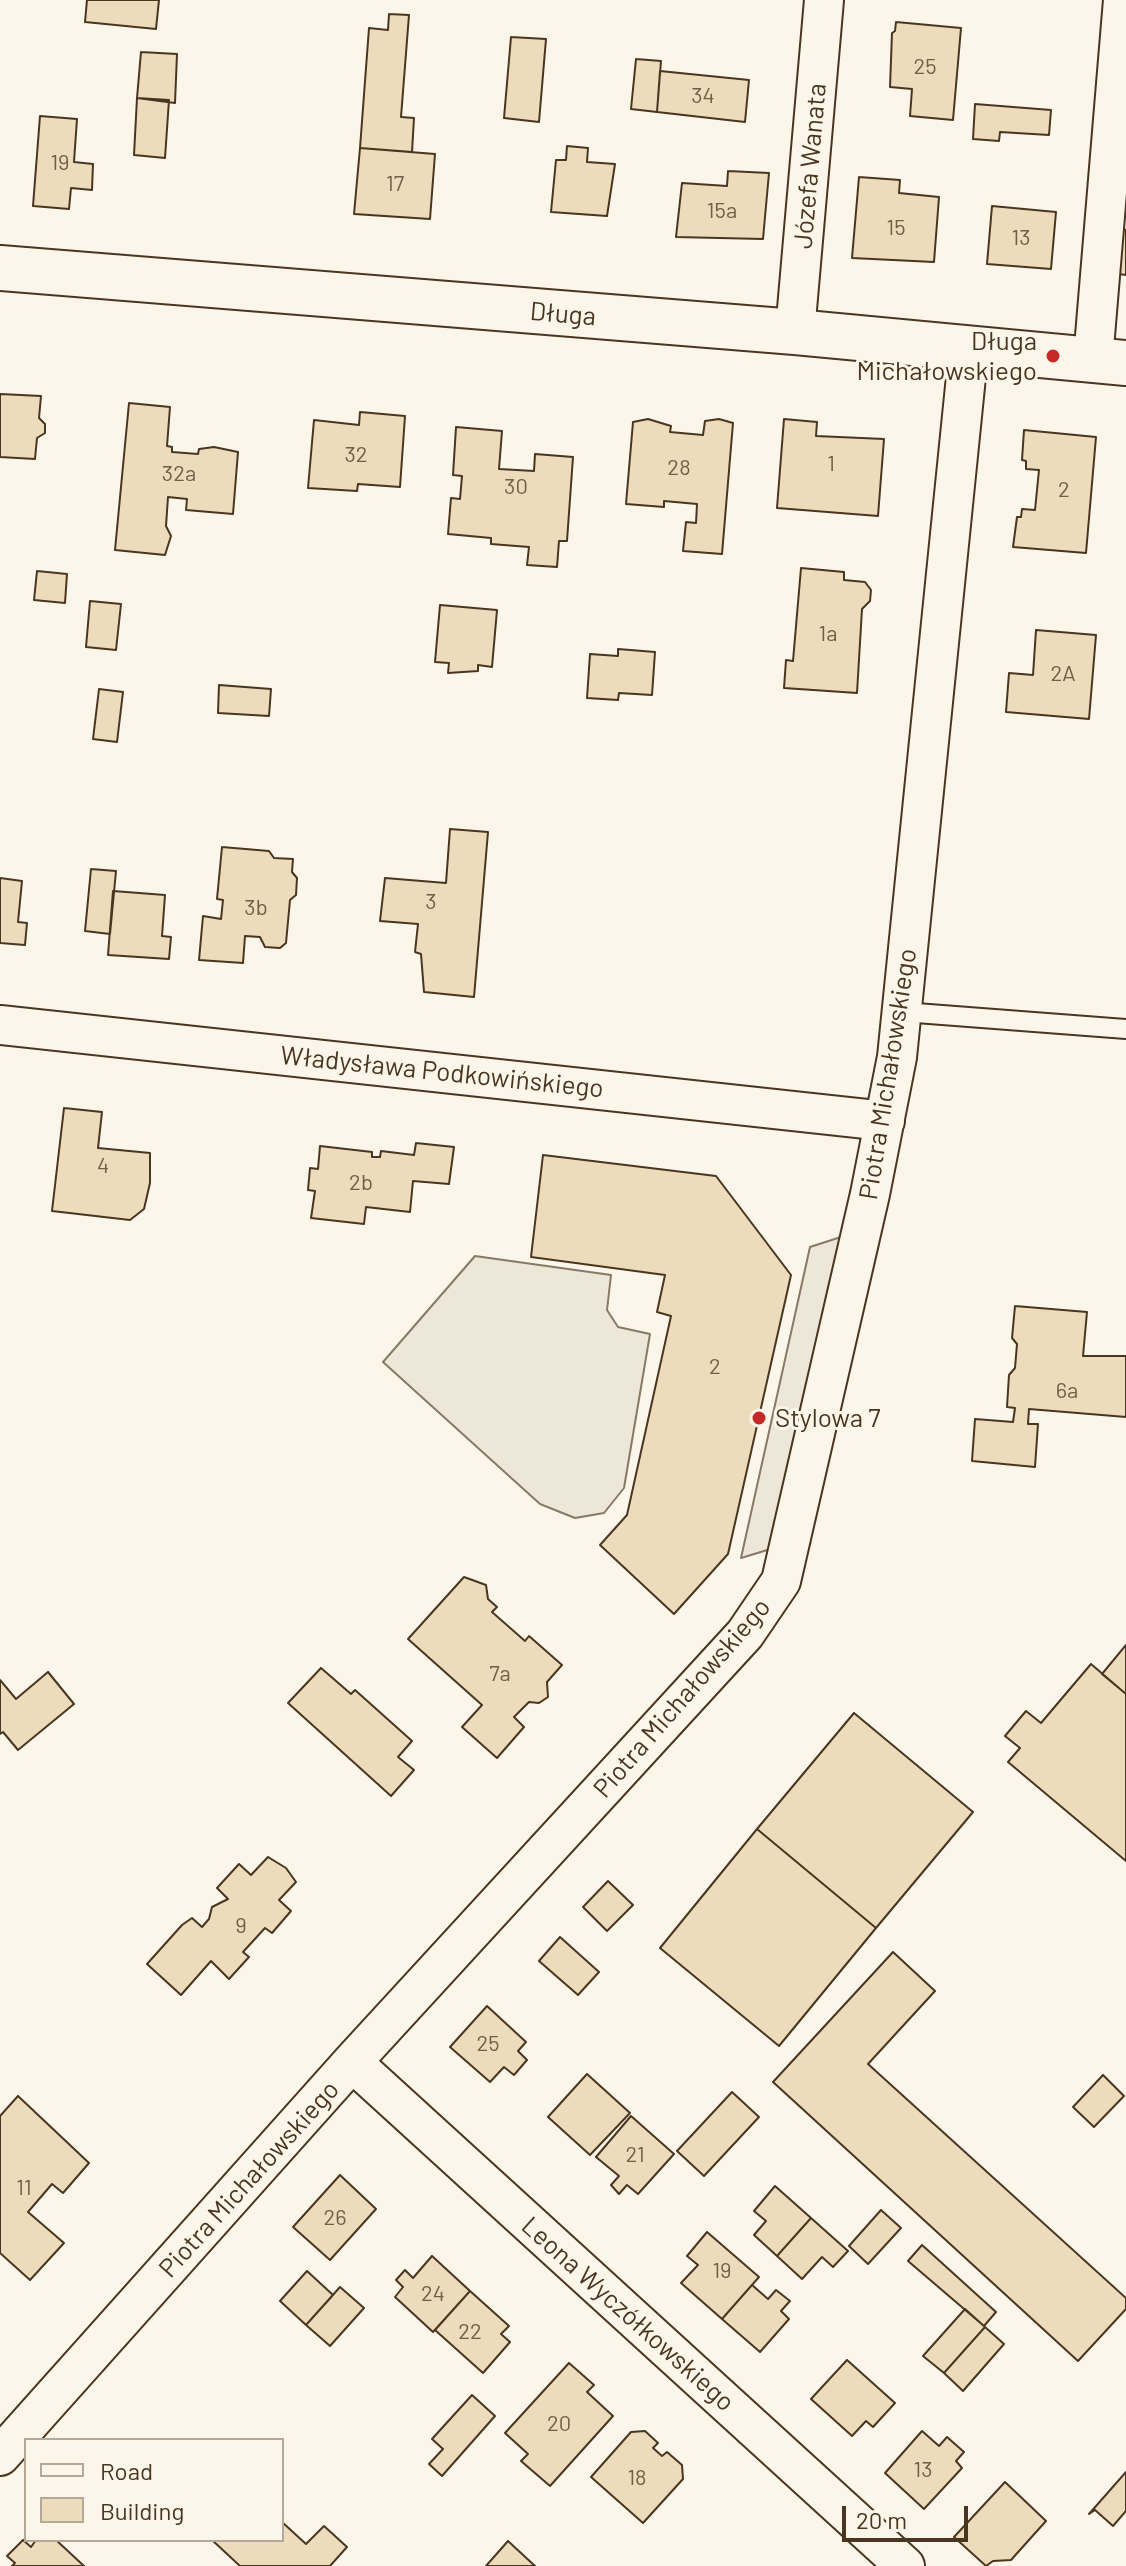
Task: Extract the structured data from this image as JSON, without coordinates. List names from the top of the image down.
{
  "streets": {
    "street": [
      "Józefa Wanata",
      "Długa",
      "Władysława Podkowińskiego",
      "Piotra Michałowskiego",
      "Leona Wyczółkowskiego"
    ]
  },
  "crossings": [
    ["Józefa Wanata", "Długa"],
    ["Długa", "Piotra Michałowskiego"],
    ["Władysława Podkowińskiego", "Piotra Michałowskiego"],
    ["Piotra Michałowskiego", "Leona Wyczółkowskiego"]
  ],
  "places": ["Długa Michałowskiego", "Stylowa 7"],
  "house_numbers": [
    "25",
    "34",
    "19",
    "17",
    "15a",
    "15",
    "13",
    "32",
    "1",
    "28",
    "32a",
    "30",
    "2",
    "1a",
    "2A",
    "3",
    "3b",
    "4",
    "2b",
    "2",
    "6a",
    "7a",
    "9",
    "25",
    "21",
    "11",
    "26",
    "19",
    "24",
    "22",
    "20",
    "13",
    "18"
  ],
  "legend": ["Road", "Building"],
  "scale_bar": "20 m"
}
